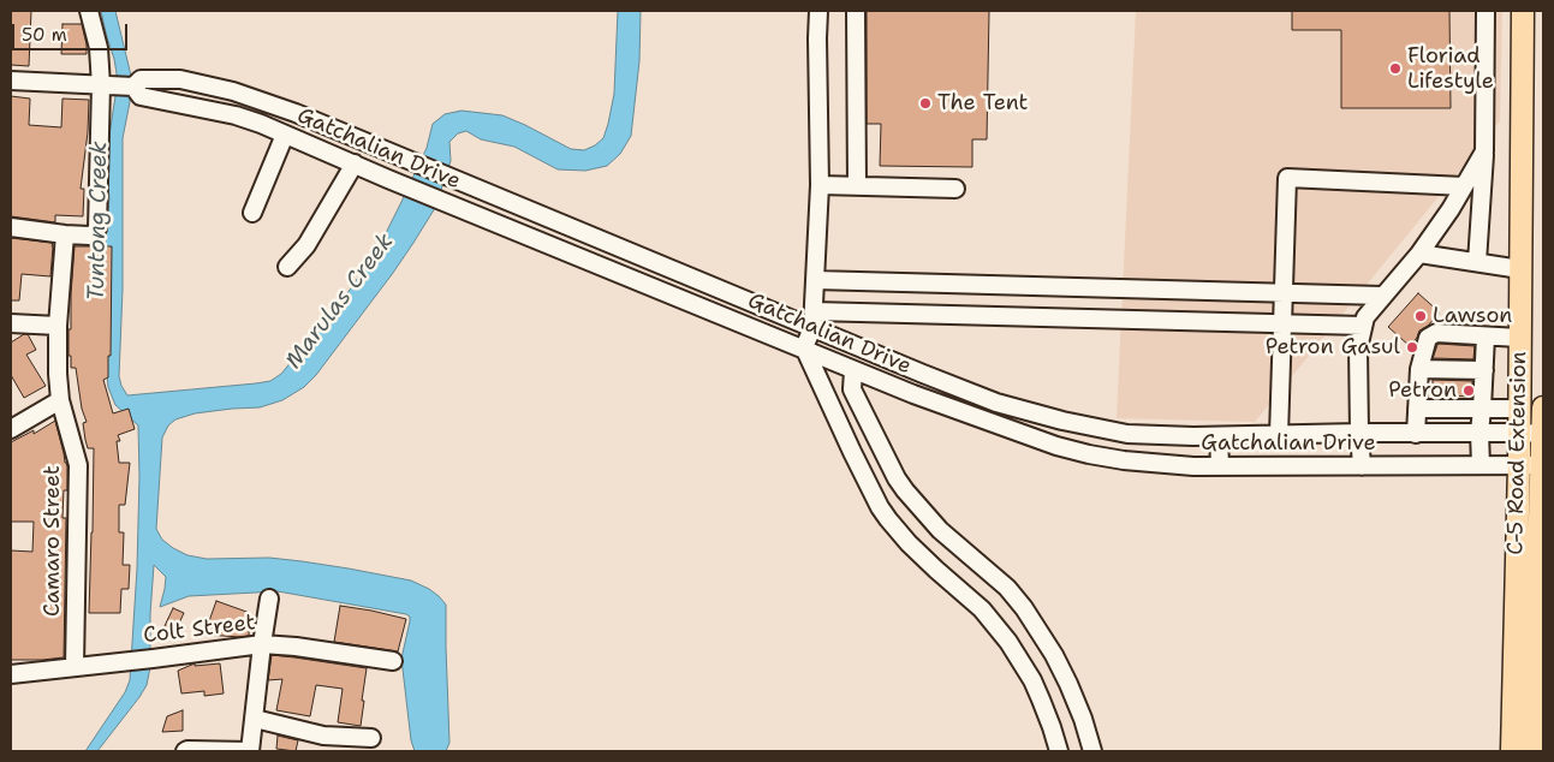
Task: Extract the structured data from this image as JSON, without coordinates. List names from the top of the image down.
{
  "streets": {
    "main road": ["C-5 Road Extension"],
    "street": ["Gatchalian Drive", "Camaro Street", "Colt Street"]
  },
  "crossings": [
    ["Gatchalian Drive", "C-5 Road Extension"],
    ["Camaro Street", "Colt Street"]
  ],
  "water": ["Tuntong Creek", "Marulas Creek"],
  "places": [
    "Floriad Lifestyle",
    "The Tent",
    "Lawson",
    "Petron Gasul",
    "Petron"
  ],
  "scale_bar": "50 m"
}
